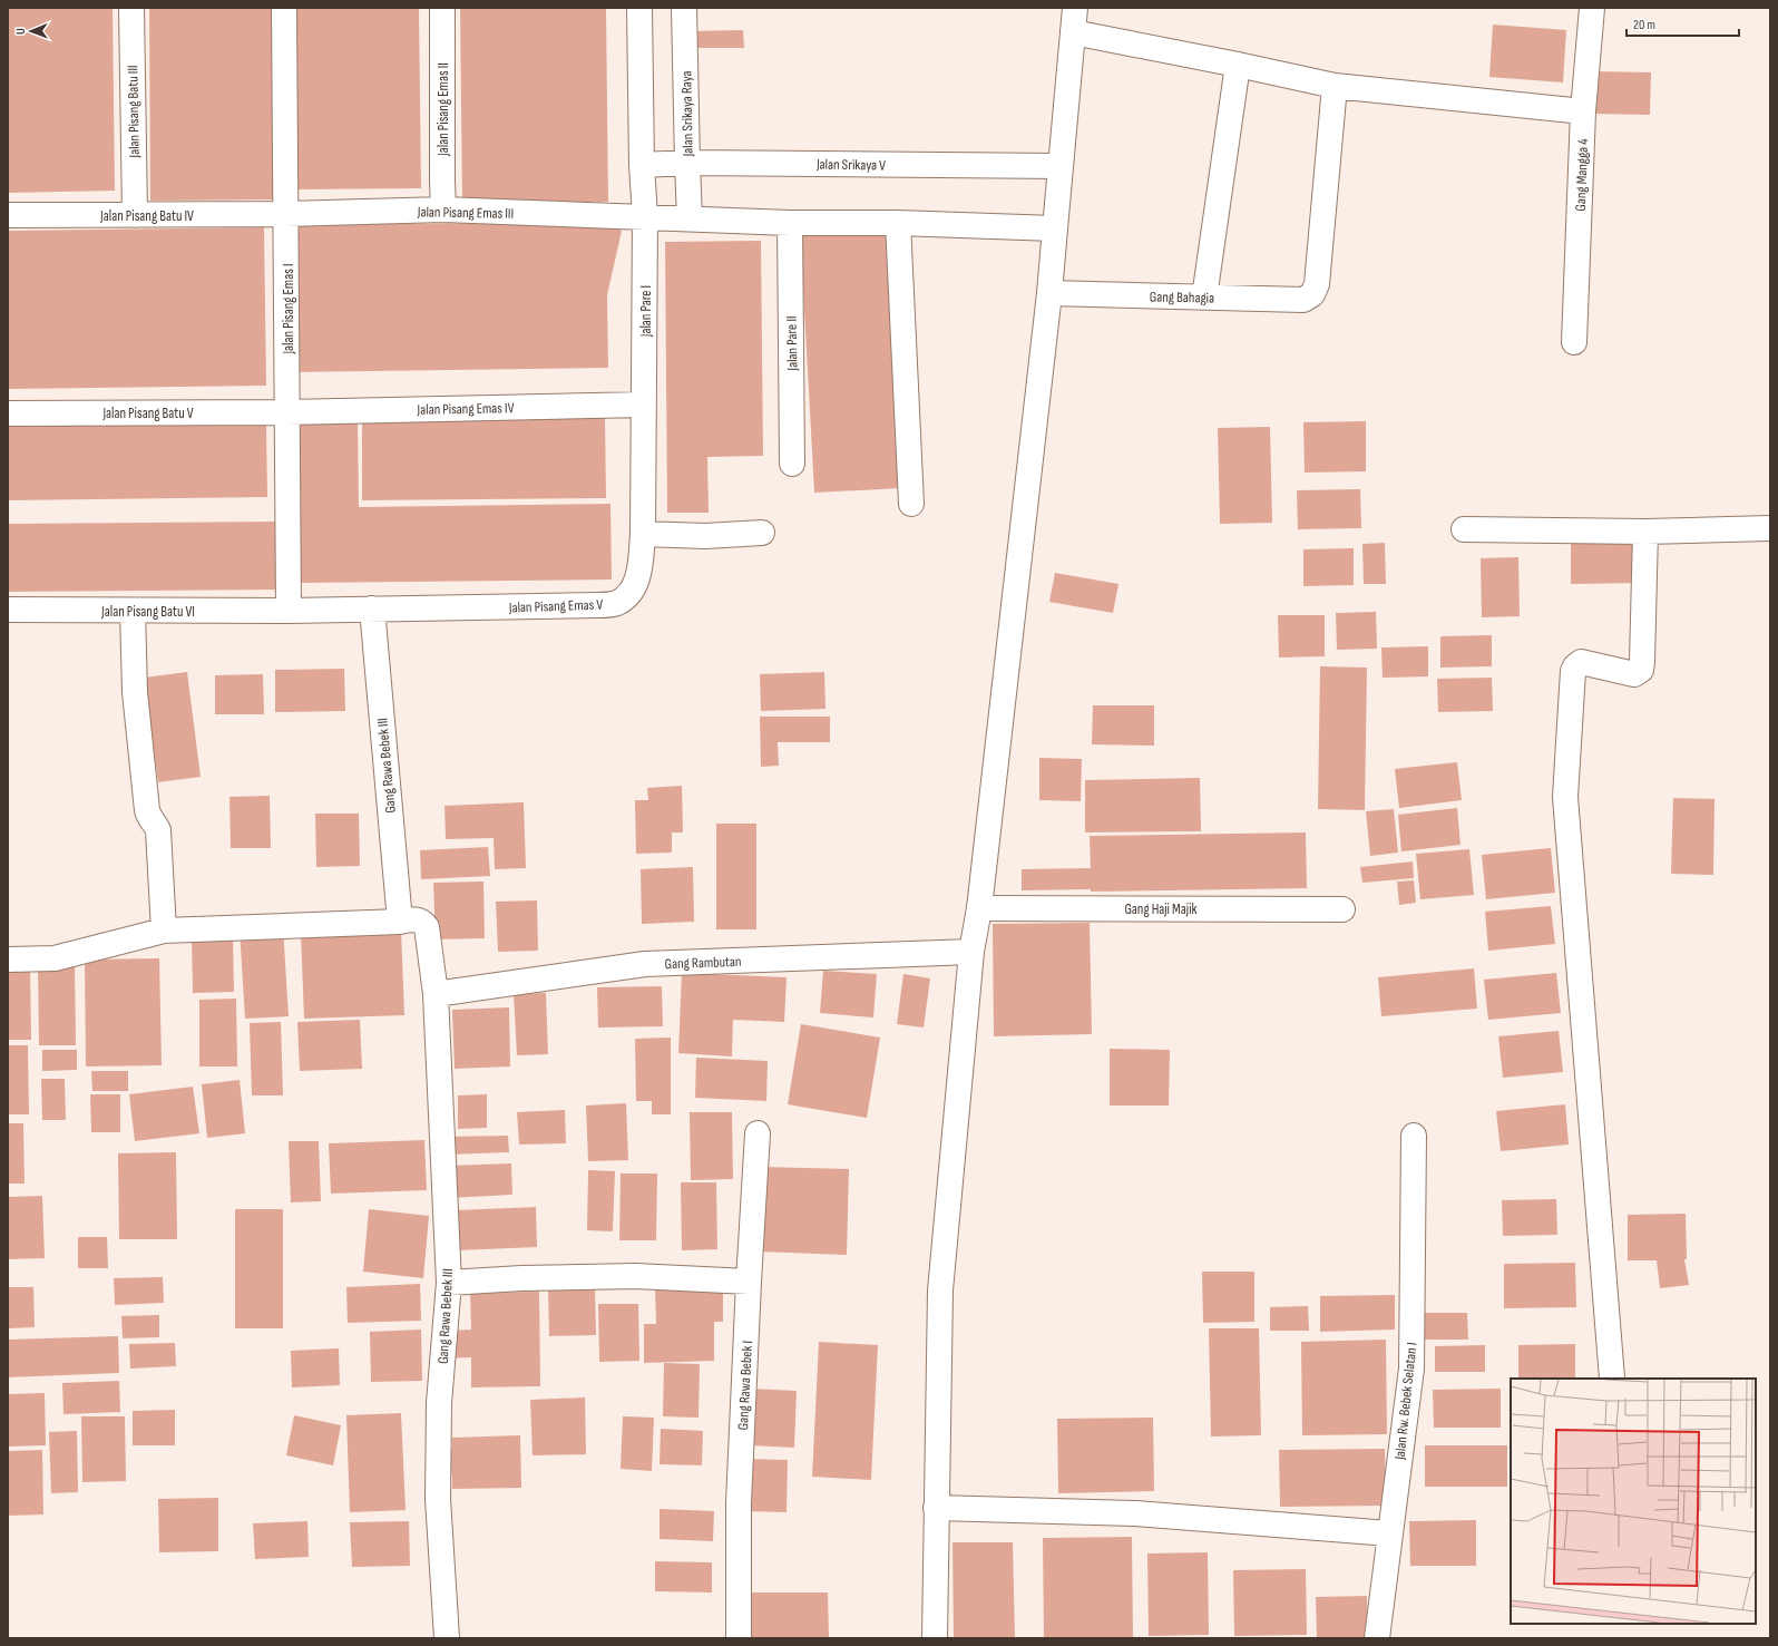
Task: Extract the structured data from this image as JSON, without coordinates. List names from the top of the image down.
{
  "streets": {
    "street": [
      "Jalan Pisang Emas II",
      "Jalan Pisang Batu III",
      "Jalan Srikaya Raya",
      "Jalan Srikaya V",
      "Gang Mangga 4",
      "Jalan Pisang Emas III",
      "Jalan Pisang Batu IV",
      "Gang Bahagia",
      "Jalan Pisang Emas I",
      "Jalan Pare I",
      "Jalan Pare II",
      "Jalan Pisang Emas IV",
      "Jalan Pisang Batu V",
      "Jalan Pisang Emas V",
      "Jalan Pisang Batu VI",
      "Gang Rawa Bebek III",
      "Gang Haji Majik",
      "Gang Rambutan",
      "Gang Rawa Bebek I",
      "Jalan Rw. Bebek Selatan I"
    ]
  },
  "crossings": [
    ["Jalan Pisang Emas II", "Jalan Pisang Emas III"],
    ["Jalan Pisang Batu III", "Jalan Pisang Batu IV"],
    ["Jalan Srikaya Raya", "Jalan Srikaya V"],
    ["Jalan Pisang Emas III", "Jalan Pisang Batu IV"],
    ["Jalan Pisang Emas III", "Jalan Pisang Emas I"],
    ["Jalan Pisang Emas III", "Jalan Pare I"],
    ["Jalan Pisang Batu IV", "Jalan Pisang Emas I"],
    ["Jalan Pisang Emas I", "Jalan Pisang Emas IV"],
    ["Jalan Pisang Emas I", "Jalan Pisang Batu V"],
    ["Jalan Pisang Emas I", "Jalan Pisang Emas V"],
    ["Jalan Pisang Emas I", "Jalan Pisang Batu VI"],
    ["Jalan Pare I", "Jalan Pisang Emas IV"],
    ["Jalan Pare I", "Jalan Pisang Emas V"],
    ["Jalan Pisang Emas IV", "Jalan Pisang Batu V"],
    ["Jalan Pisang Emas IV", "Jalan Pisang Emas V"],
    ["Jalan Pisang Emas V", "Jalan Pisang Batu VI"],
    ["Jalan Pisang Emas V", "Gang Rawa Bebek III"],
    ["Gang Rawa Bebek III", "Gang Rambutan"]
  ],
  "scale_bar": "20 m",
  "north": "left"
}
